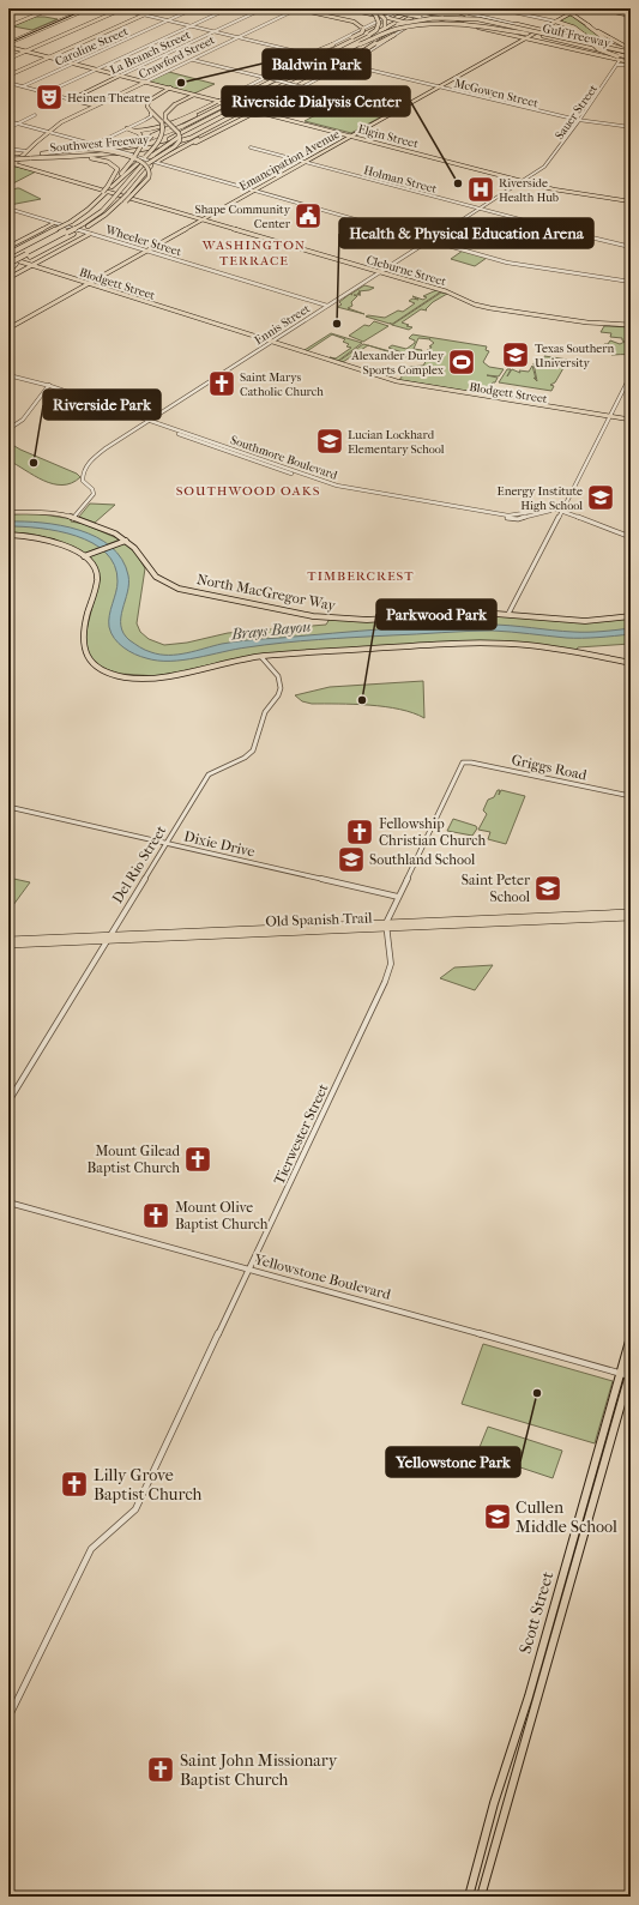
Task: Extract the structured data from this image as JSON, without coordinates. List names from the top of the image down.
{
  "streets": {
    "highway": ["Gulf Freeway", "Southwest Freeway"],
    "main road": [
      "La Branch Street",
      "Crawford Street",
      "Elgin Street",
      "Emancipation Avenue",
      "Cleburne Street",
      "Blodgett Street",
      "North MacGregor Way",
      "Old Spanish Trail",
      "Scott Street"
    ],
    "street": [
      "Caroline Street",
      "McGowen Street",
      "Sauer Street",
      "Holman Street",
      "Wheeler Street",
      "Ennis Street",
      "Southmore Boulevard",
      "Griggs Road",
      "Dixie Drive",
      "Del Rio Street",
      "Tierwester Street",
      "Yellowstone Boulevard"
    ]
  },
  "crossings": [
    ["Gulf Freeway", "Southwest Freeway"],
    ["Gulf Freeway", "Emancipation Avenue"],
    ["Caroline Street", "McGowen Street"],
    ["Caroline Street", "Elgin Street"],
    ["La Branch Street", "McGowen Street"],
    ["La Branch Street", "Elgin Street"],
    ["Crawford Street", "McGowen Street"],
    ["Crawford Street", "Elgin Street"],
    ["Crawford Street", "Cleburne Street"],
    ["McGowen Street", "Sauer Street"],
    ["McGowen Street", "Emancipation Avenue"],
    ["Sauer Street", "Ennis Street"],
    ["Elgin Street", "Emancipation Avenue"],
    ["Elgin Street", "Ennis Street"],
    ["Emancipation Avenue", "Holman Street"],
    ["Emancipation Avenue", "Wheeler Street"],
    ["Emancipation Avenue", "Cleburne Street"],
    ["Emancipation Avenue", "Blodgett Street"],
    ["Holman Street", "Ennis Street"],
    ["Wheeler Street", "Ennis Street"],
    ["Cleburne Street", "Ennis Street"],
    ["Blodgett Street", "Ennis Street"],
    ["Ennis Street", "Southmore Boulevard"],
    ["Ennis Street", "North MacGregor Way"],
    ["Griggs Road", "Dixie Drive"],
    ["Dixie Drive", "Del Rio Street"],
    ["Del Rio Street", "Old Spanish Trail"],
    ["Old Spanish Trail", "Tierwester Street"],
    ["Tierwester Street", "Yellowstone Boulevard"],
    ["Yellowstone Boulevard", "Scott Street"]
  ],
  "districts": ["WASHINGTON TERRACE", "SOUTHWOOD OAKS", "TIMBERCREST"],
  "water": ["Brays Bayou"],
  "places": {
    "other": [
      "Baldwin Park",
      "Riverside Dialysis Center",
      "Health & Physical Education Arena",
      "Riverside Park",
      "Parkwood Park",
      "Yellowstone Park"
    ],
    "theatre": ["Heinen Theatre"],
    "hospital": ["Riverside Health Hub"],
    "public building": ["Shape Community Center"],
    "school or university": [
      "Texas Southern University",
      "Lucian Lockhard Elementary School",
      "Energy Institute High School",
      "Southland School",
      "Saint Peter School",
      "Cullen Middle School"
    ],
    "sports": ["Alexander Durley Sports Complex"],
    "church": [
      "Saint Marys Catholic Church",
      "Fellowship Christian Church",
      "Mount Gilead Baptist Church",
      "Mount Olive Baptist Church",
      "Lilly Grove Baptist Church",
      "Saint John Missionary Baptist Church"
    ]
  }
}
